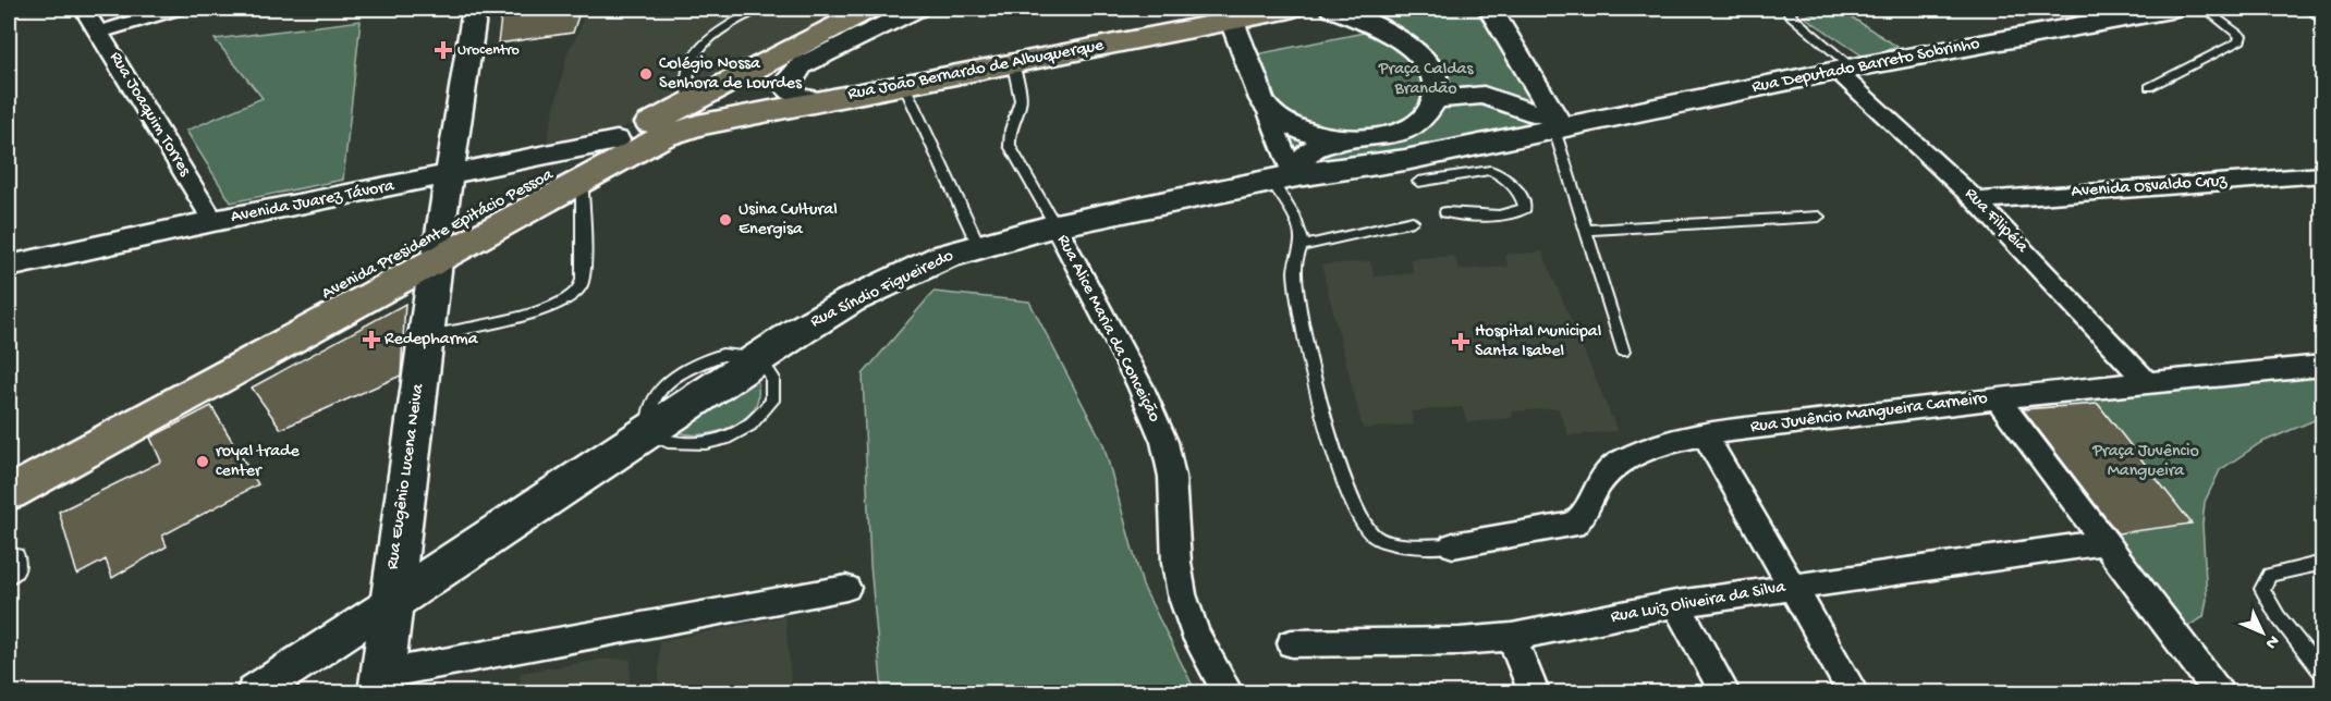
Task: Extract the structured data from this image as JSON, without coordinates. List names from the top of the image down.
{
  "streets": {
    "main road": [
      "Rua Deputado Barreto Sobrinho",
      "Rua João Bernardo de Albuquerque",
      "Avenida Presidente Epitácio Pessoa",
      "Rua Síndio Figueiredo",
      "Rua Eugênio Lucena Neiva"
    ],
    "street": [
      "Rua Joaquim Torres",
      "Avenida Osvaldo Cruz",
      "Avenida Juarez Távora",
      "Rua Filipéia",
      "Rua Alice Maria da Conceição",
      "Rua Juvêncio Mangueira Carneiro",
      "Rua Luiz Oliveira da Silva"
    ]
  },
  "crossings": [
    ["Rua Deputado Barreto Sobrinho", "Rua Filipéia"],
    ["Rua João Bernardo de Albuquerque", "Avenida Presidente Epitácio Pessoa"],
    ["Rua Joaquim Torres", "Avenida Juarez Távora"],
    ["Avenida Osvaldo Cruz", "Rua Filipéia"],
    ["Avenida Juarez Távora", "Avenida Presidente Epitácio Pessoa"],
    ["Rua Filipéia", "Rua Juvêncio Mangueira Carneiro"],
    ["Avenida Presidente Epitácio Pessoa", "Rua Eugênio Lucena Neiva"],
    ["Rua Síndio Figueiredo", "Rua Alice Maria da Conceição"],
    ["Rua Síndio Figueiredo", "Rua Eugênio Lucena Neiva"]
  ],
  "parks": ["Praça Caldas Brandão", "Praça Juvêncio Mangueira"],
  "places": {
    "health": ["Urocentro", "Redepharma", "Hospital Municipal Santa Isabel"],
    "other": ["Colégio Nossa Senhora de Lourdes", "Usina Cultural Energisa", "royal trade center"]
  },
  "north": "bottom right"
}
